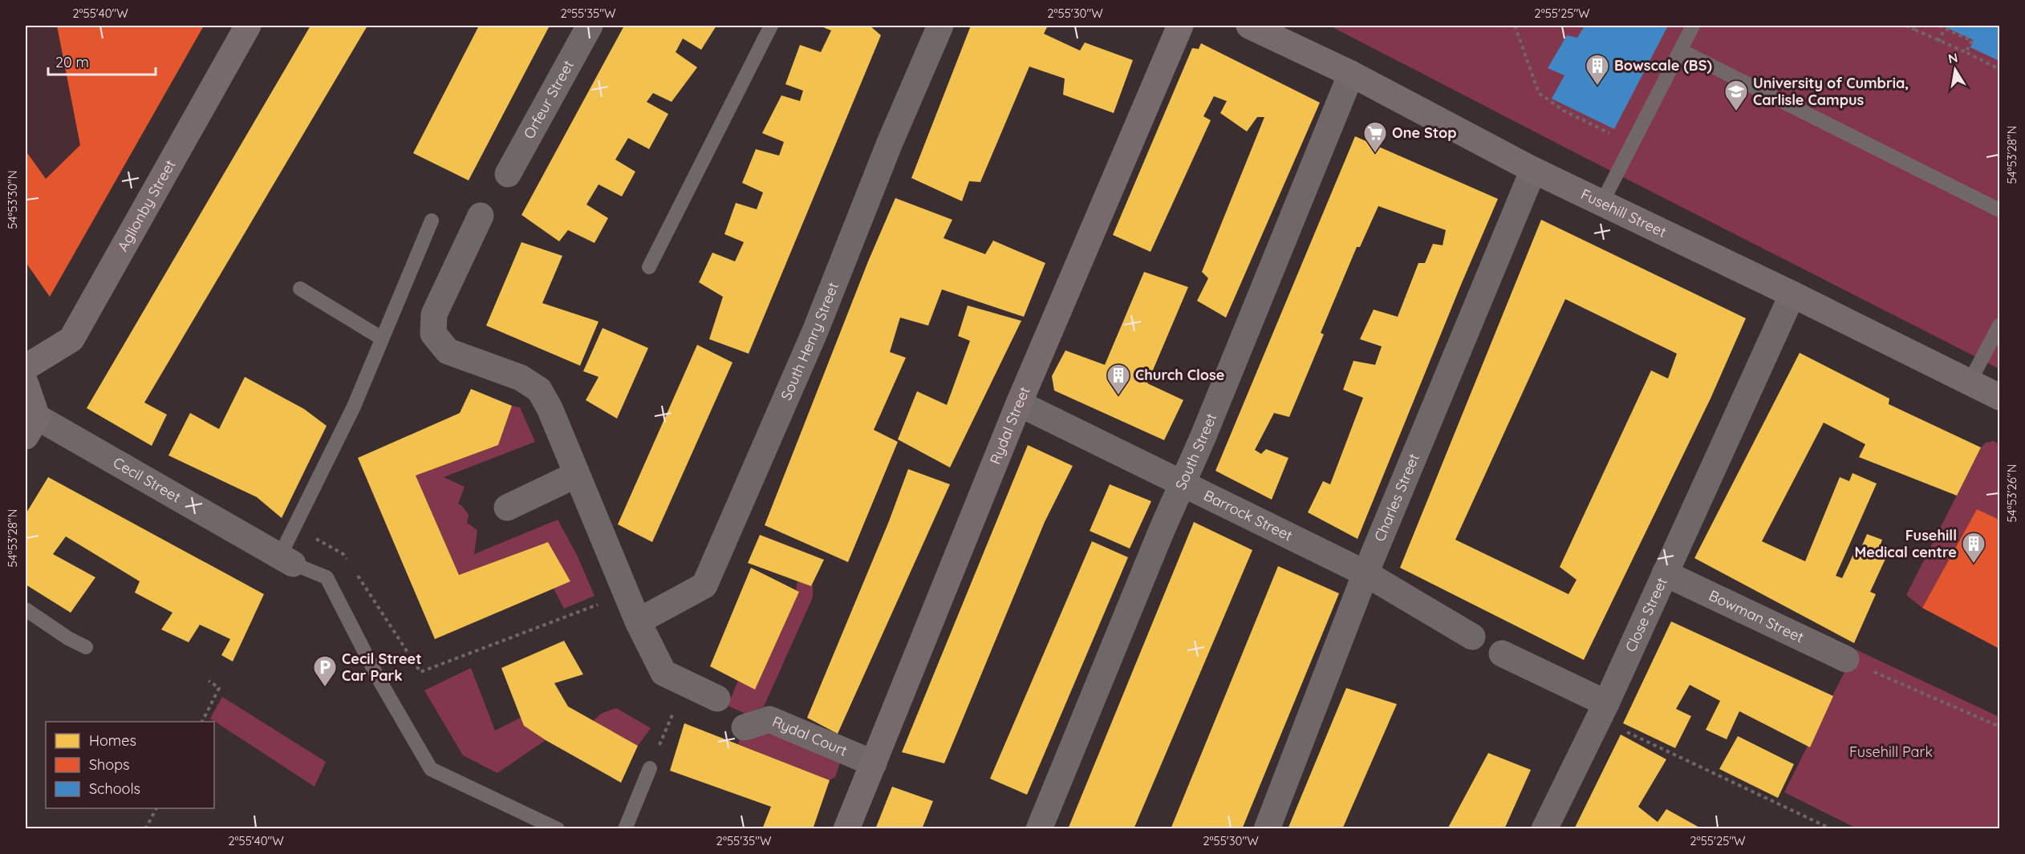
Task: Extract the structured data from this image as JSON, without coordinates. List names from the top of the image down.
{
  "streets": {
    "street": [
      "Orfeur Street",
      "Aglionby Street",
      "Fusehill Street",
      "South Henry Street",
      "Rydal Street",
      "South Street",
      "Cecil Street",
      "Charles Street",
      "Barrock Street",
      "Close Street",
      "Bowman Street",
      "Rydal Court"
    ]
  },
  "crossings": [
    ["Fusehill Street", "South Street"],
    ["Fusehill Street", "Charles Street"],
    ["Fusehill Street", "Close Street"],
    ["Rydal Street", "Barrock Street"],
    ["Rydal Street", "Rydal Court"],
    ["South Street", "Barrock Street"],
    ["Charles Street", "Barrock Street"],
    ["Close Street", "Bowman Street"]
  ],
  "parks": ["Fusehill Park"],
  "places": {
    "building": ["Bowscale (BS)", "Church Close", "Fusehill Medical centre"],
    "school or university": ["University of Cumbria, Carlisle Campus"],
    "supermarket": ["One Stop"],
    "parking": ["Cecil Street Car Park"]
  },
  "legend": ["Homes", "Shops", "Schools"],
  "scale_bar": "20 m",
  "north": "top",
  "coordinates": [
    "2°55'40\"W",
    "2°55'35\"W",
    "2°55'30\"W",
    "2°55'25\"W",
    "54°53'28\"N",
    "54°53'30\"N",
    "54°53'26\"N"
  ]
}
